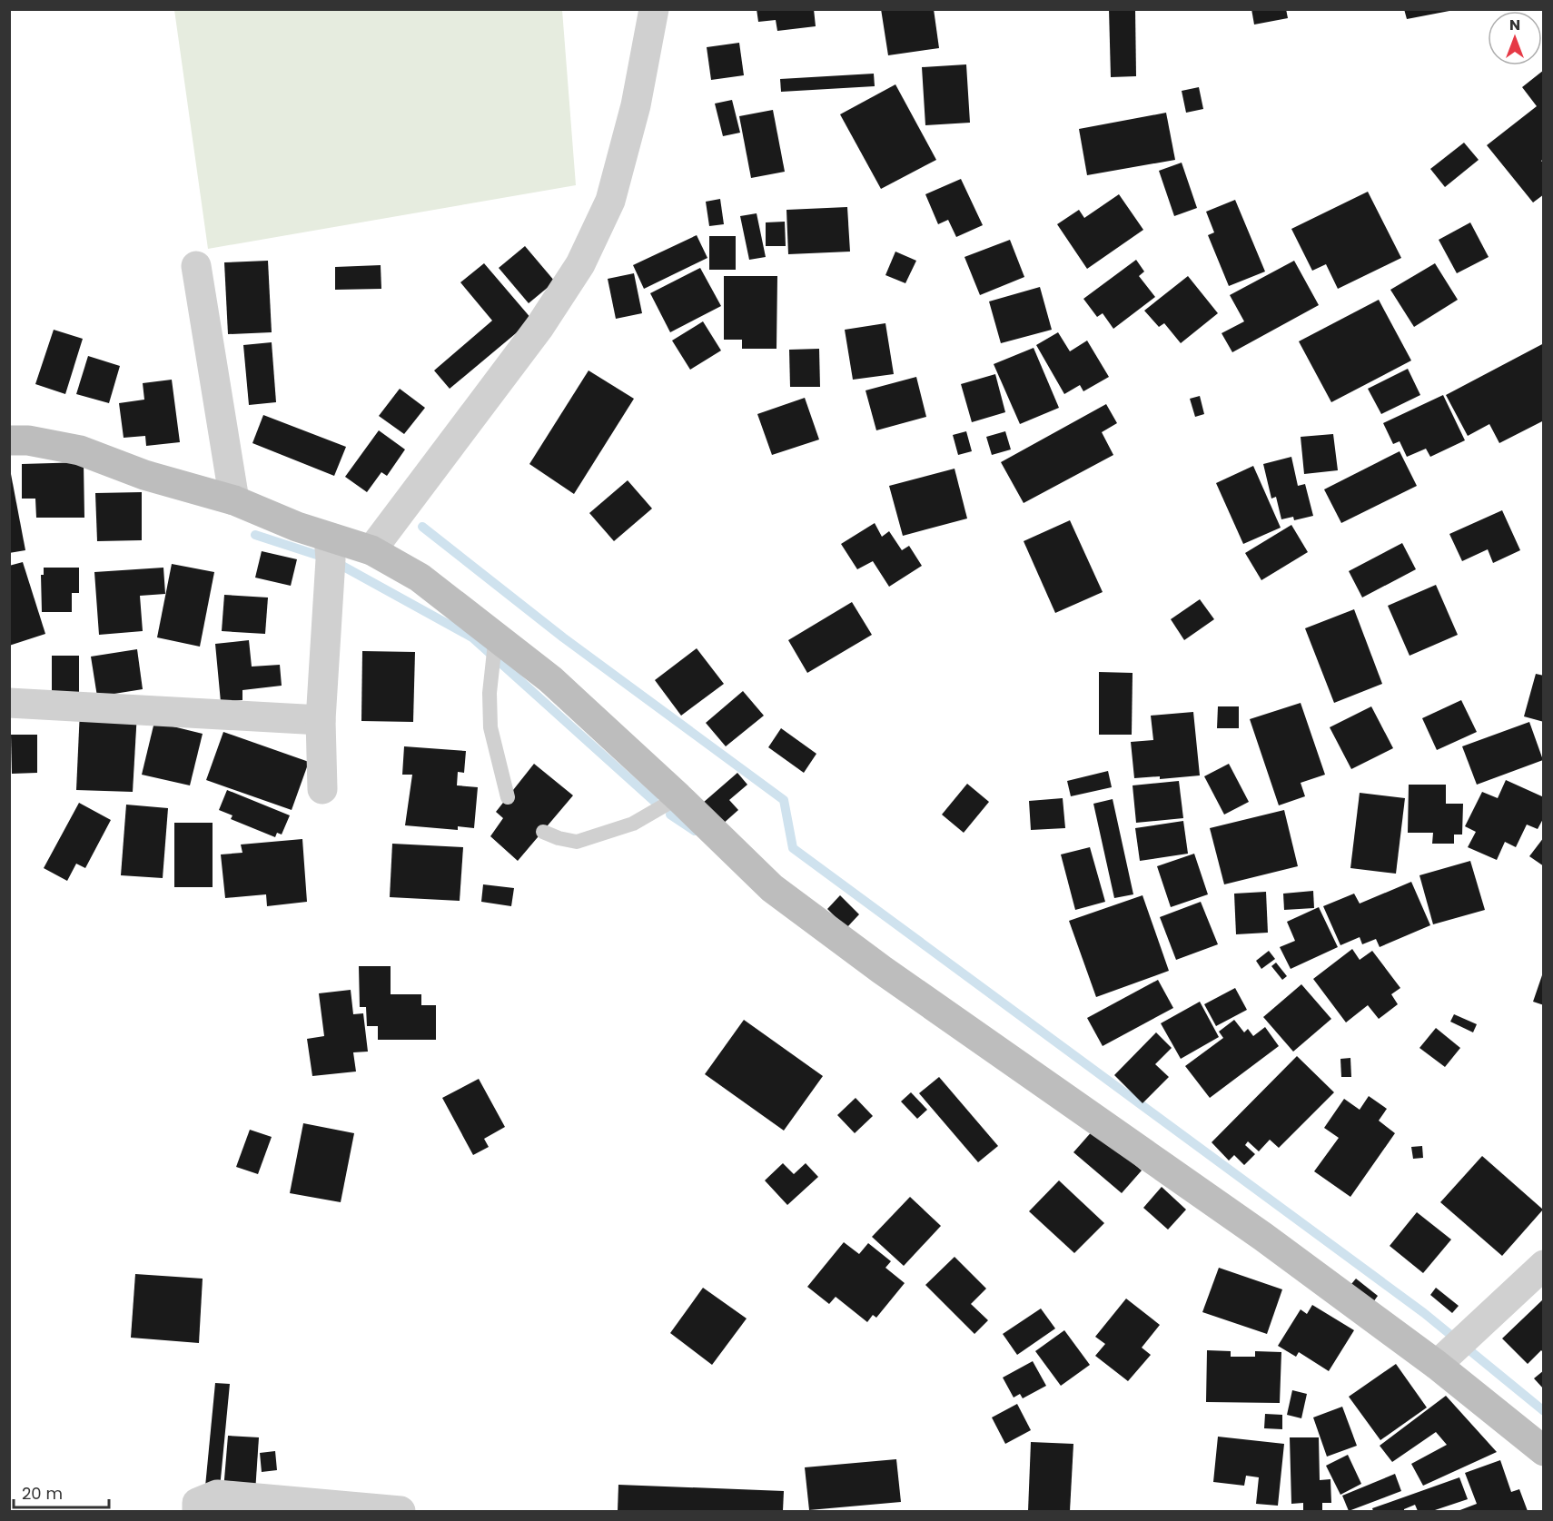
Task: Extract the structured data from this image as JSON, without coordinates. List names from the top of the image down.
{
  "scale_bar": "20 m",
  "north": "top"
}
